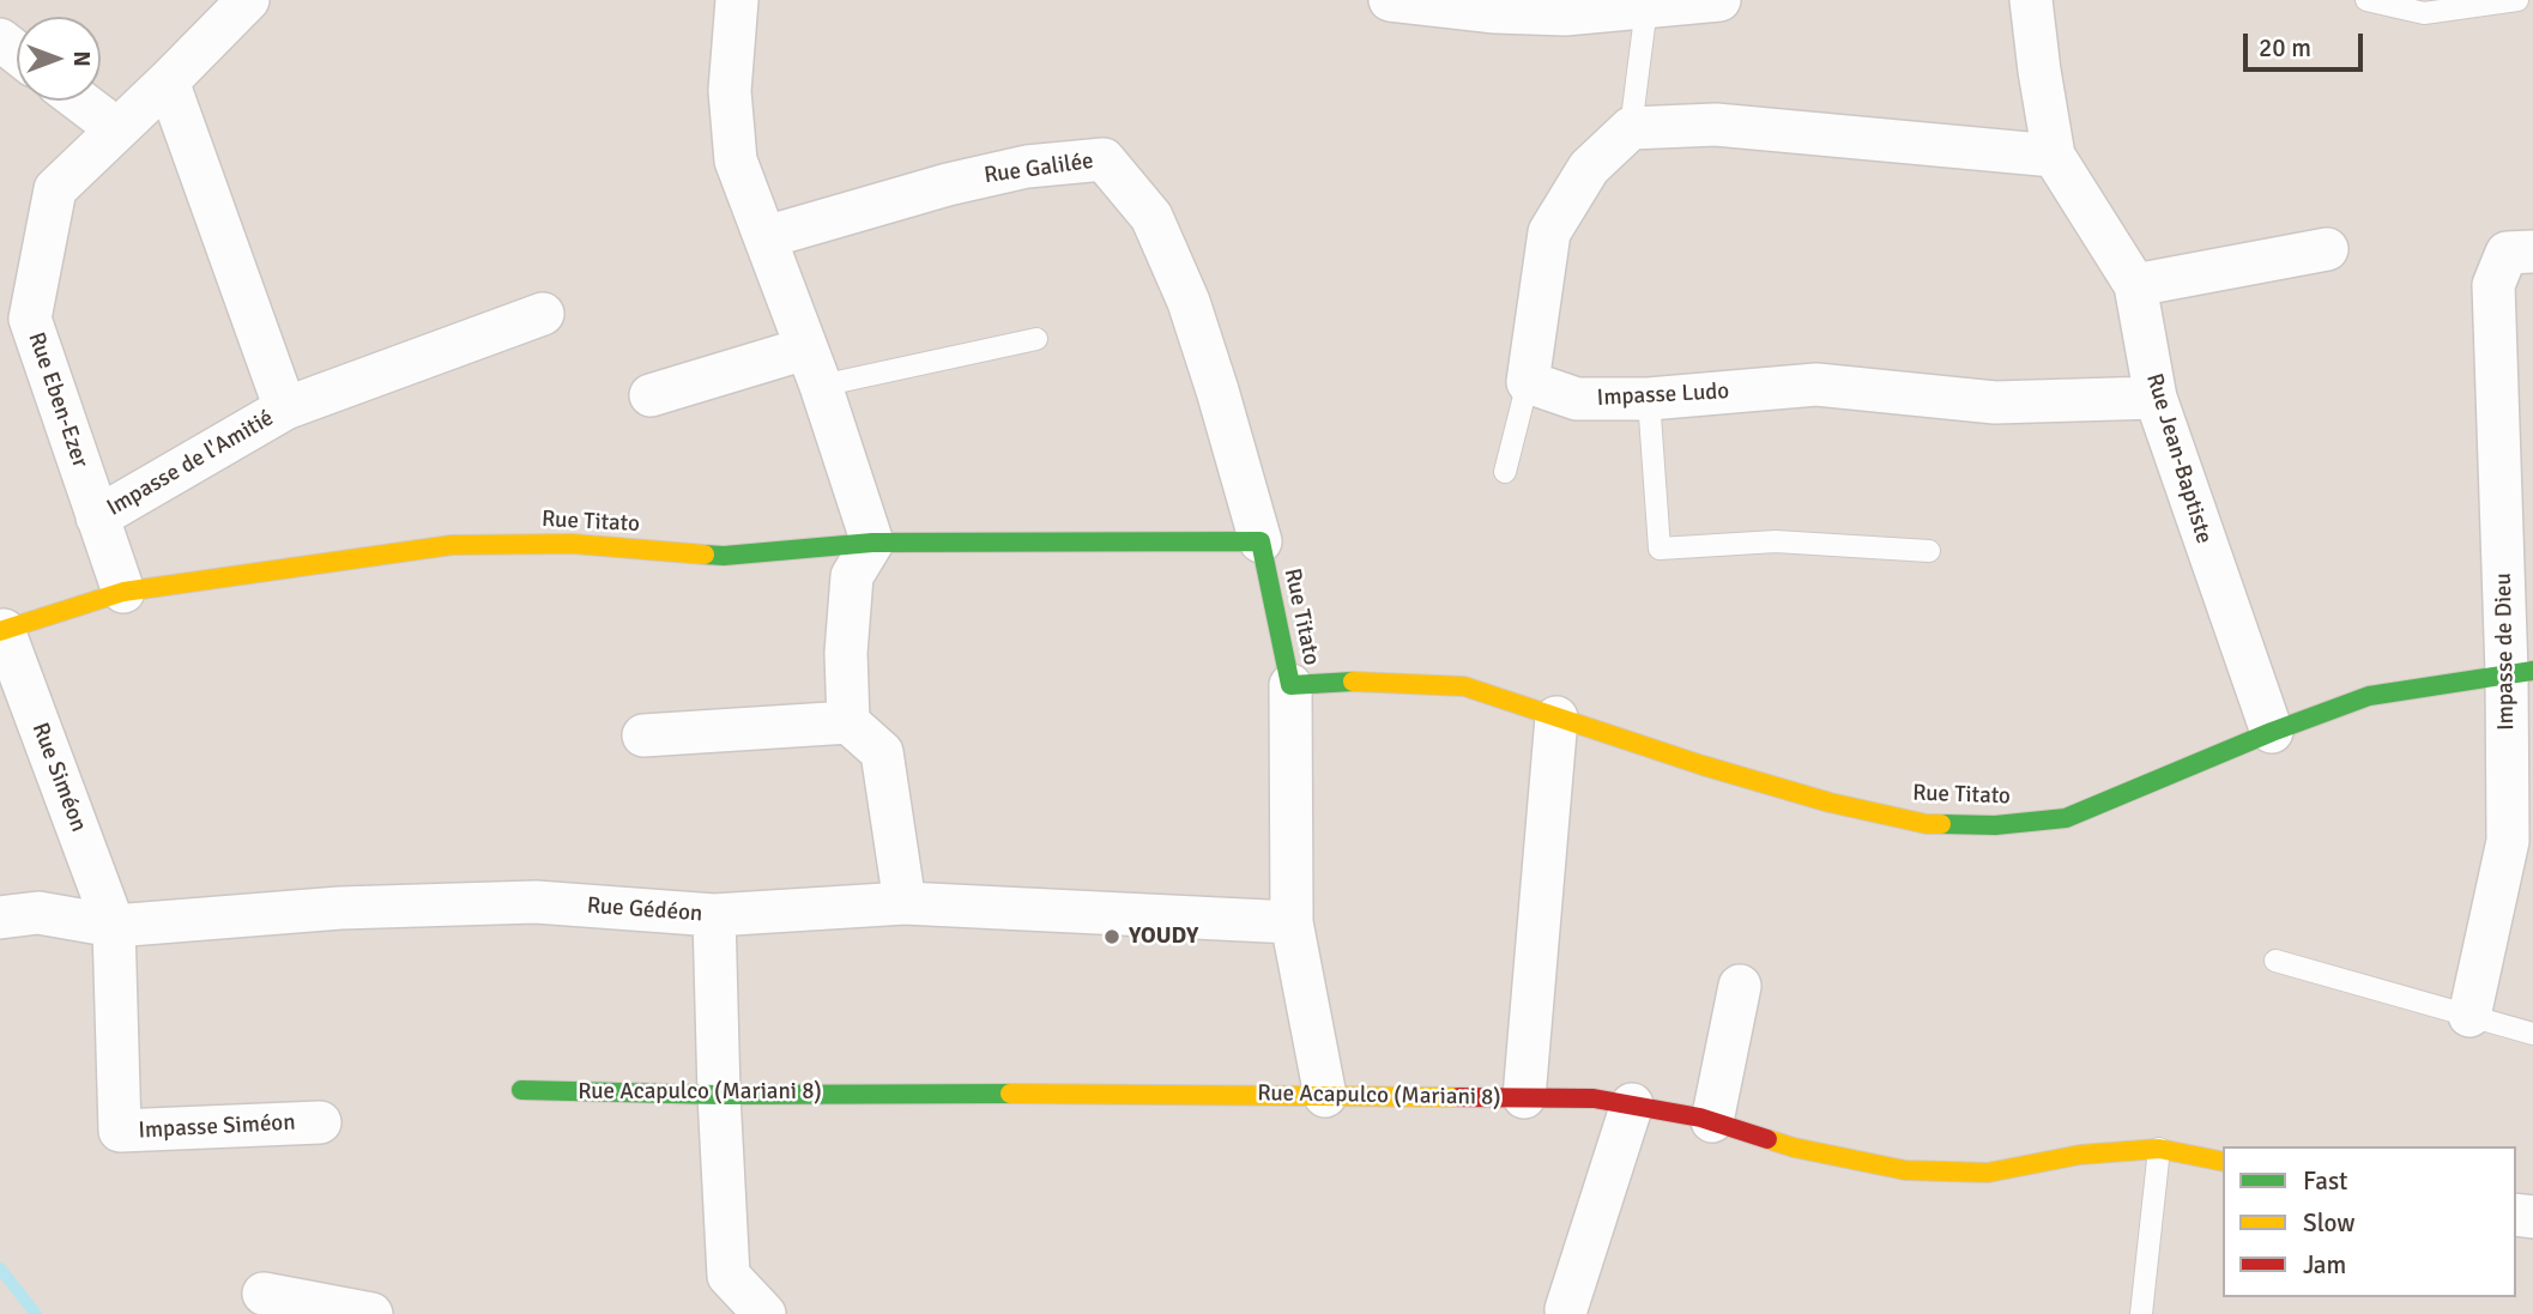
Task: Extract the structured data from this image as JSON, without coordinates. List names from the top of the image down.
{
  "streets": {
    "street": [
      "Rue Galilée",
      "Impasse Ludo",
      "Rue Eben-Ezer",
      "Rue Jean-Baptiste",
      "Impasse de l'Amitié",
      "Rue Titato",
      "Impasse de Dieu",
      "Rue Siméon",
      "Rue Gédéon",
      "Rue Acapulco (Mariani 8)",
      "Impasse Siméon"
    ]
  },
  "crossings": [
    ["Rue Galilée", "Rue Titato"],
    ["Impasse Ludo", "Rue Jean-Baptiste"],
    ["Rue Eben-Ezer", "Impasse de l'Amitié"],
    ["Rue Eben-Ezer", "Rue Titato"],
    ["Rue Jean-Baptiste", "Rue Titato"],
    ["Rue Titato", "Impasse de Dieu"],
    ["Rue Titato", "Rue Siméon"],
    ["Rue Siméon", "Rue Gédéon"],
    ["Rue Siméon", "Impasse Siméon"],
    ["Rue Gédéon", "Impasse Siméon"]
  ],
  "places": ["YOUDY"],
  "legend": ["Fast", "Slow", "Jam"],
  "scale_bar": "20 m",
  "north": "right"
}
